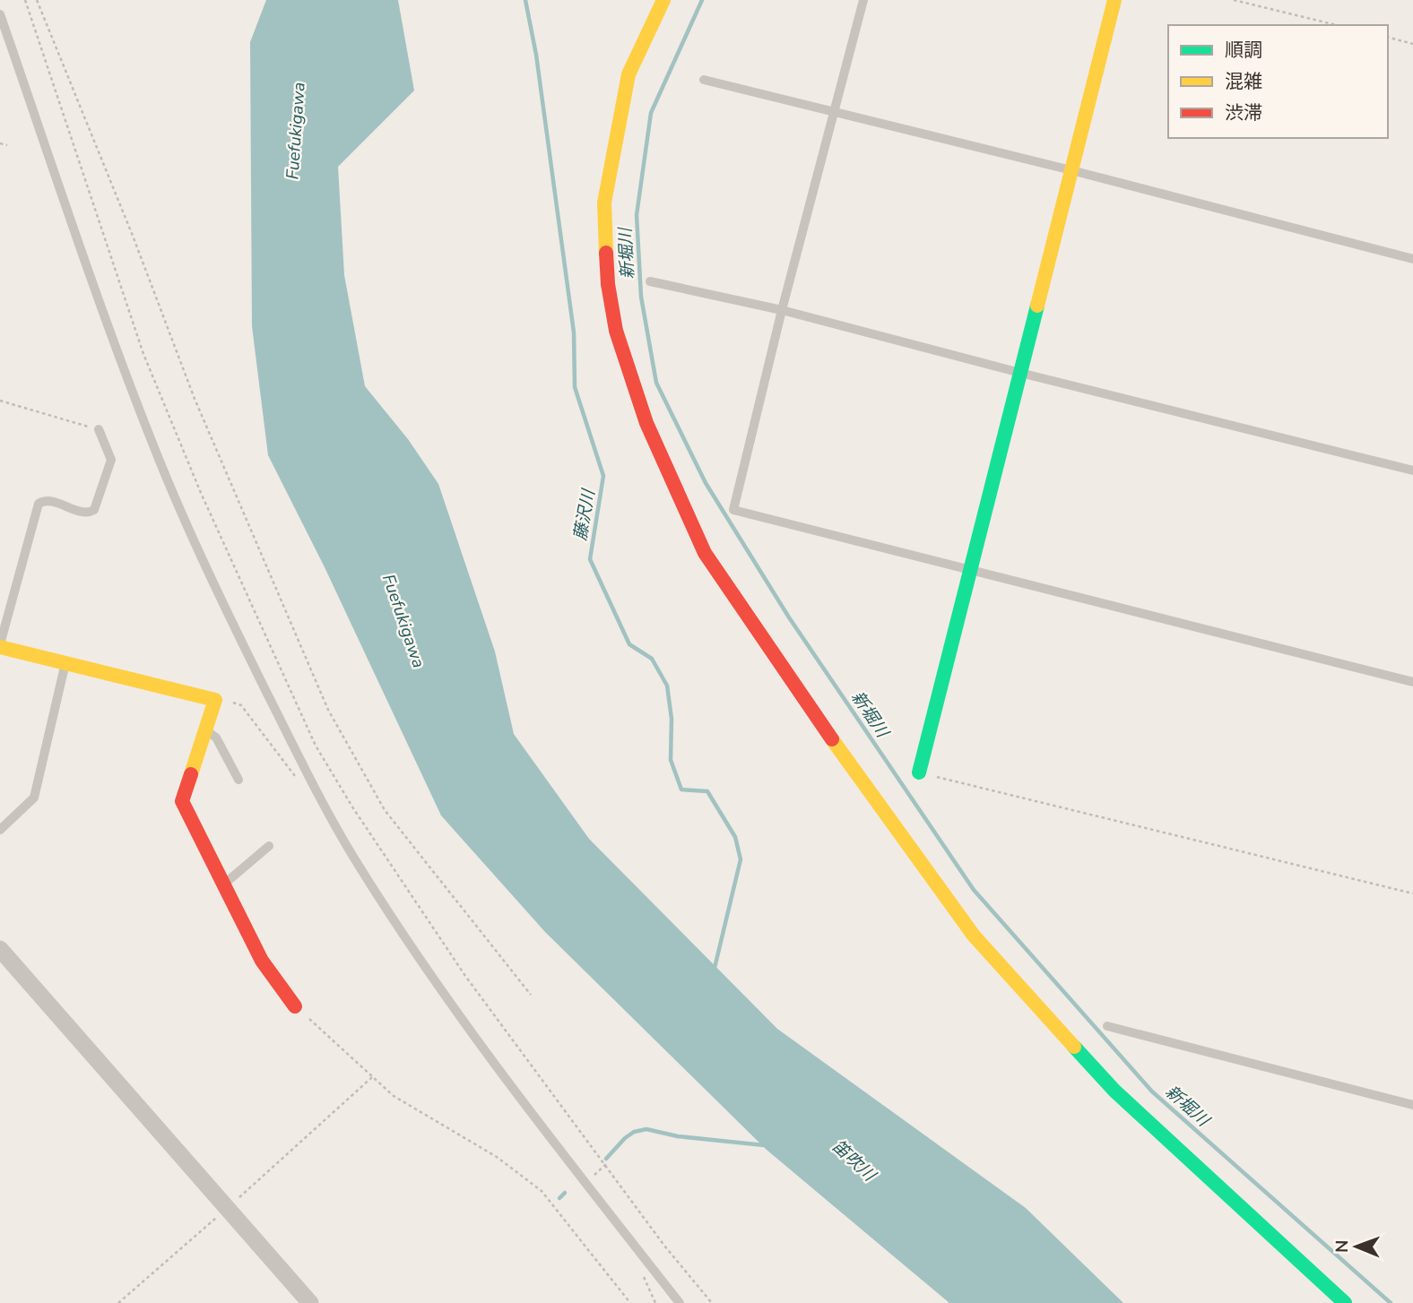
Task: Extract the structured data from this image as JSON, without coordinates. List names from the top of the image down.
{
  "water": [
    "Fuefukigawa",
    "新堀川",
    "藤沢川",
    "笛吹川"
  ],
  "legend": ["順調", "混雑", "渋滞"],
  "north": "left"
}
